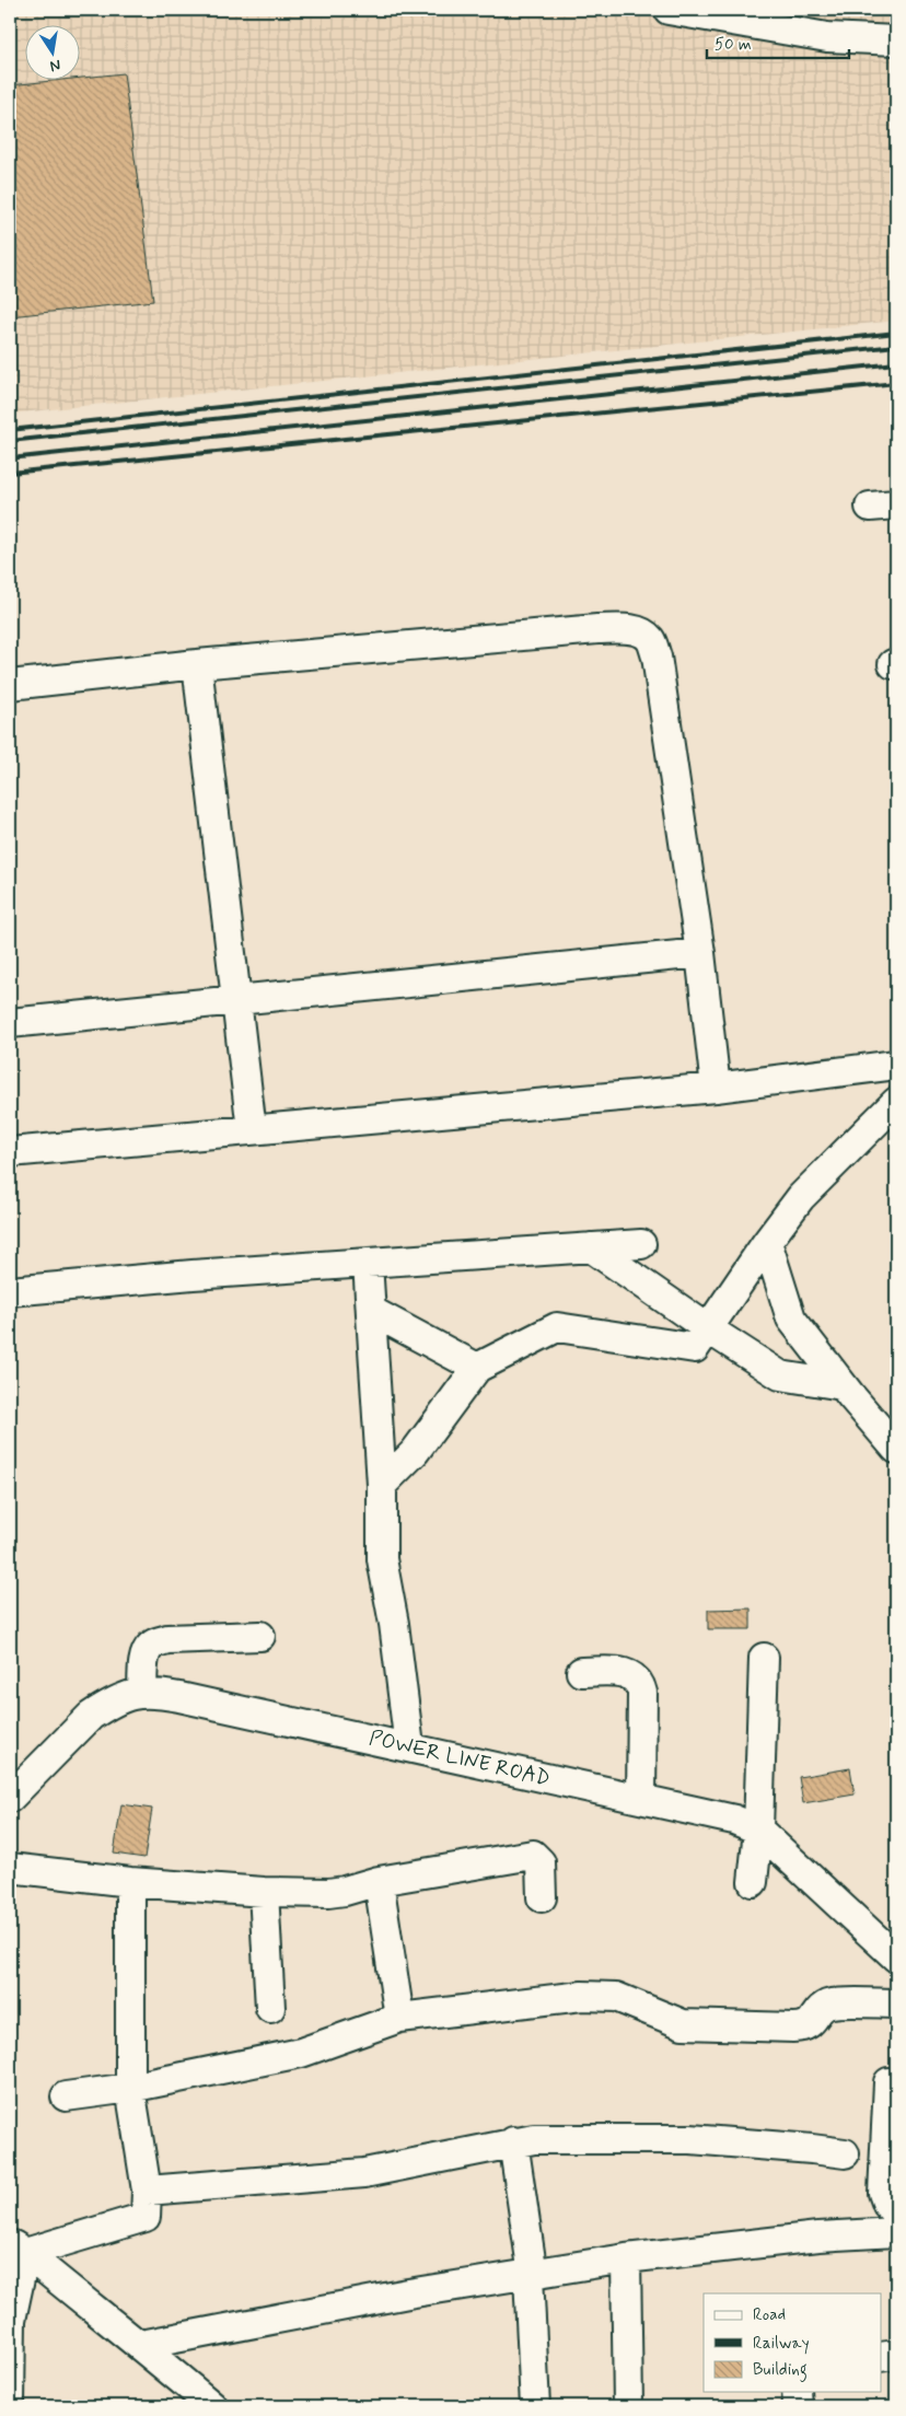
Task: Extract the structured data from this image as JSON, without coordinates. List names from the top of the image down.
{
  "streets": {
    "street": ["POWER LINE ROAD"]
  },
  "legend": ["Road", "Railway", "Building"],
  "scale_bar": "50 m",
  "north": "bottom"
}
